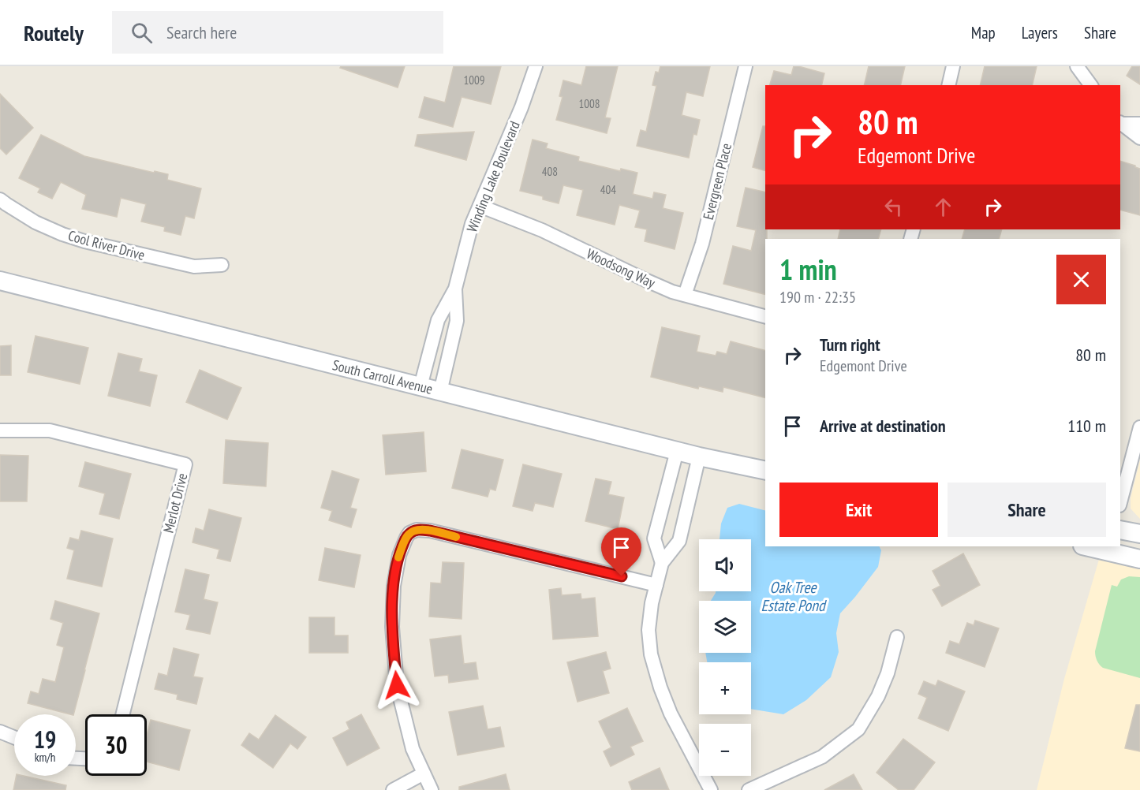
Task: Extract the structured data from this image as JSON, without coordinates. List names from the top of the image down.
{
  "streets": {
    "main road": ["South Carroll Avenue"],
    "street": [
      "Winding Lake Boulevard",
      "Evergreen Place",
      "Cool River Drive",
      "Woodsong Way",
      "Merlot Drive"
    ]
  },
  "crossings": [
    ["Winding Lake Boulevard", "Woodsong Way"],
    ["Winding Lake Boulevard", "South Carroll Avenue"],
    ["Evergreen Place", "Woodsong Way"]
  ],
  "water": ["Oak Tree Estate Pond"],
  "house_numbers": [
    "1009",
    "1008",
    "408",
    "404"
  ],
  "page": {
    "header": "Routely",
    "search": "Search here",
    "nav": ["Map", "Layers", "Share"],
    "turn": ["80 m", "Edgemont Drive"],
    "heading": ["1 min", "190 m · 22:35"],
    "list": [
      {
        "name": "Turn right",
        "note": "Edgemont Drive",
        "value": "80 m"
      },
      {
        "name": "Arrive at destination",
        "value": "110 m"
      }
    ],
    "buttons": ["Exit", "Share"],
    "map_buttons": ["+", "−"],
    "speed": "19 km/h",
    "limit": "30"
  }
}
